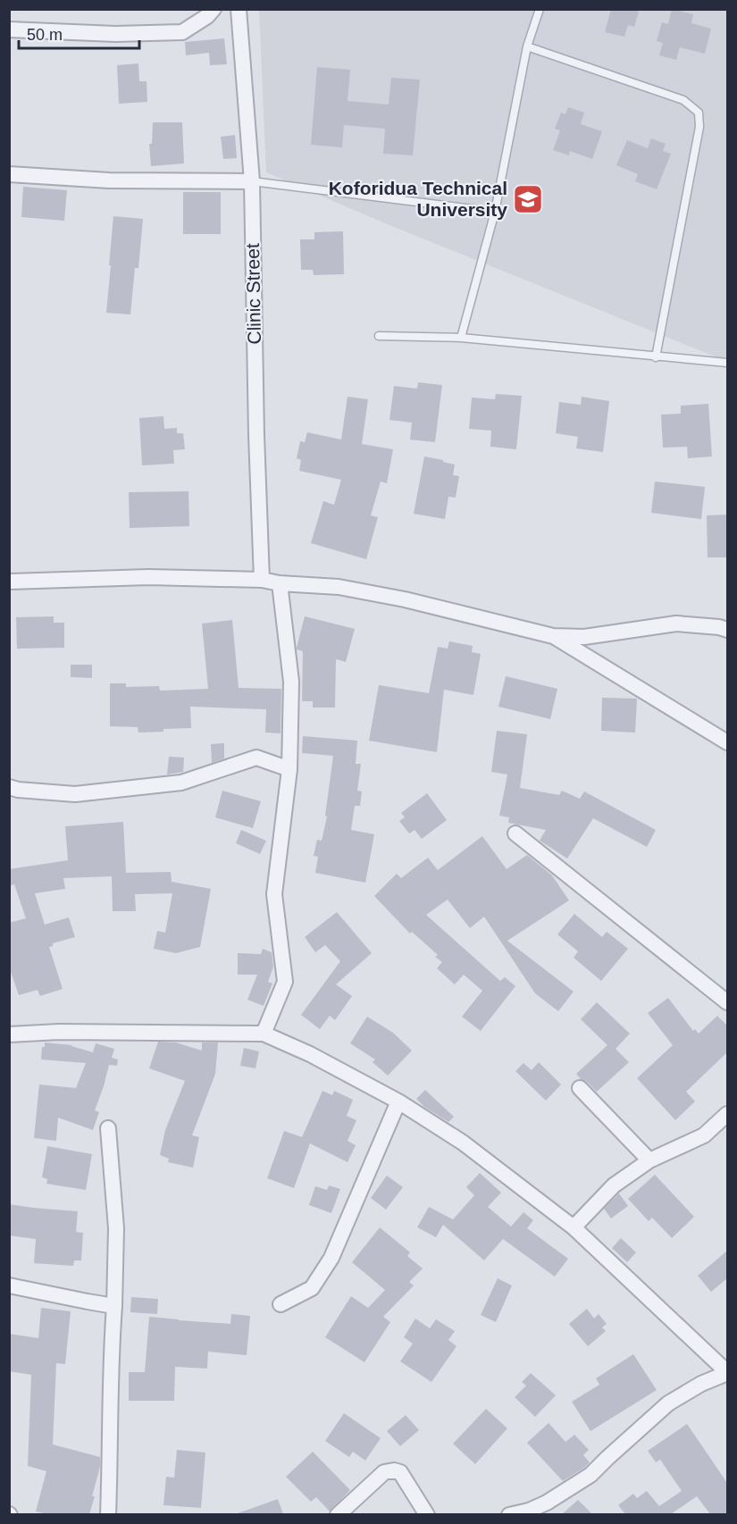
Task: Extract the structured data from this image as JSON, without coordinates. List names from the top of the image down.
{
  "streets": {
    "street": ["Clinic Street"]
  },
  "places": {
    "school or university": ["Koforidua Technical University"]
  },
  "scale_bar": "50 m"
}
